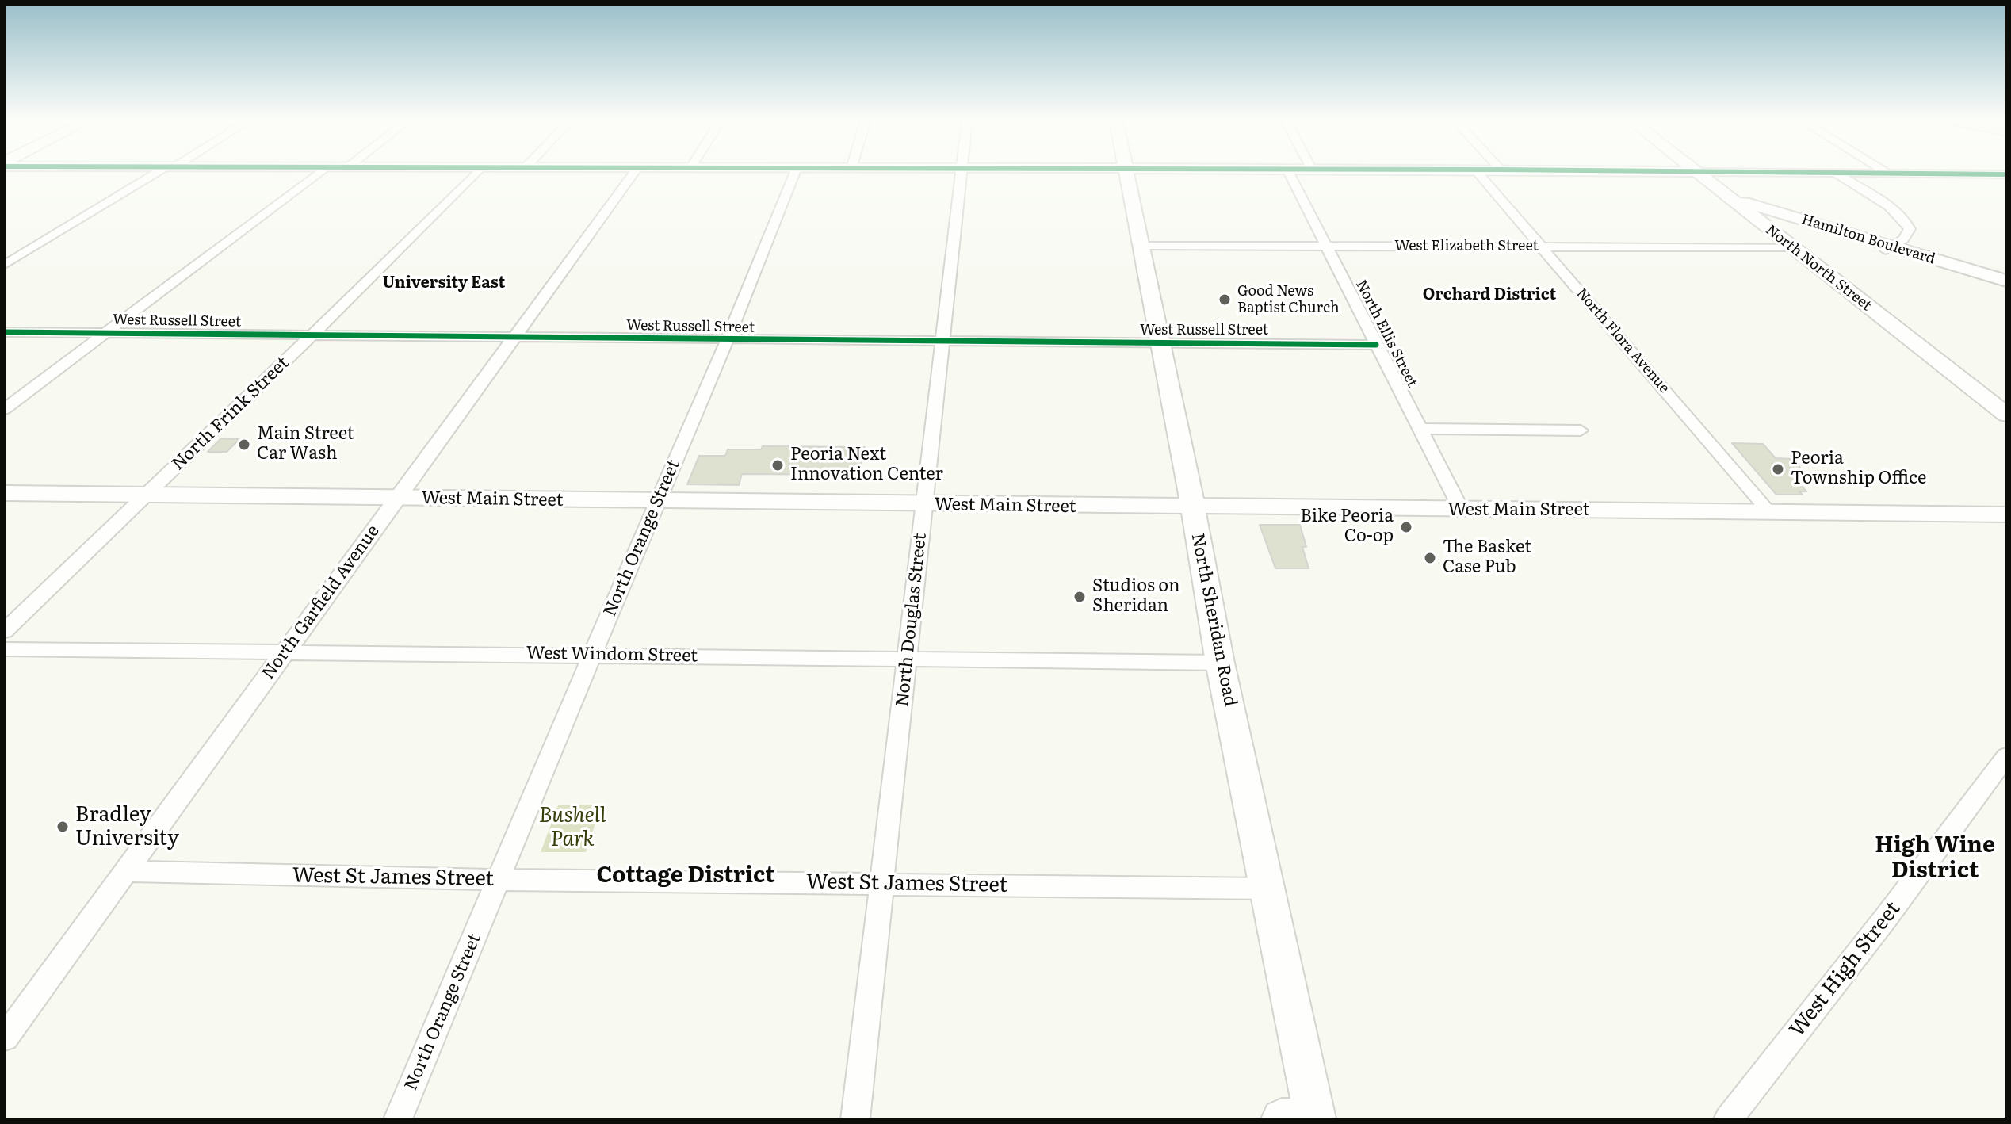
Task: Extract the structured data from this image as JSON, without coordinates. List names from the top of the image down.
{
  "streets": {
    "street": [
      "Hamilton Boulevard",
      "West Elizabeth Street",
      "North North Street",
      "West Russell Street",
      "North Ellis Street",
      "North Flora Avenue",
      "North Frink Street",
      "West Main Street",
      "North Orange Street",
      "North Garfield Avenue",
      "North Douglas Street",
      "North Sheridan Road",
      "West Windom Street",
      "West St James Street",
      "West High Street"
    ]
  },
  "crossings": [
    ["Hamilton Boulevard", "North North Street"],
    ["West Elizabeth Street", "North North Street"],
    ["West Elizabeth Street", "North Ellis Street"],
    ["West Elizabeth Street", "North Flora Avenue"],
    ["West Elizabeth Street", "North Sheridan Road"],
    ["West Russell Street", "North Ellis Street"],
    ["West Russell Street", "North Frink Street"],
    ["West Russell Street", "North Orange Street"],
    ["West Russell Street", "North Garfield Avenue"],
    ["West Russell Street", "North Douglas Street"],
    ["West Russell Street", "North Sheridan Road"],
    ["North Ellis Street", "West Main Street"],
    ["North Flora Avenue", "West Main Street"],
    ["North Frink Street", "West Main Street"],
    ["West Main Street", "North Orange Street"],
    ["West Main Street", "North Garfield Avenue"],
    ["West Main Street", "North Douglas Street"],
    ["West Main Street", "North Sheridan Road"],
    ["North Orange Street", "West Windom Street"],
    ["North Orange Street", "West St James Street"],
    ["North Garfield Avenue", "West Windom Street"],
    ["North Garfield Avenue", "West St James Street"],
    ["North Douglas Street", "West Windom Street"],
    ["North Douglas Street", "West St James Street"],
    ["North Sheridan Road", "West Windom Street"],
    ["North Sheridan Road", "West St James Street"]
  ],
  "districts": [
    "University East",
    "Orchard District",
    "High Wine District",
    "Cottage District"
  ],
  "parks": ["Bushell Park"],
  "places": [
    "Good News Baptist Church",
    "Main Street Car Wash",
    "Peoria Next Innovation Center",
    "Peoria Township Office",
    "Bike Peoria Co-op",
    "The Basket Case Pub",
    "Studios on Sheridan",
    "Bradley University"
  ]
}
